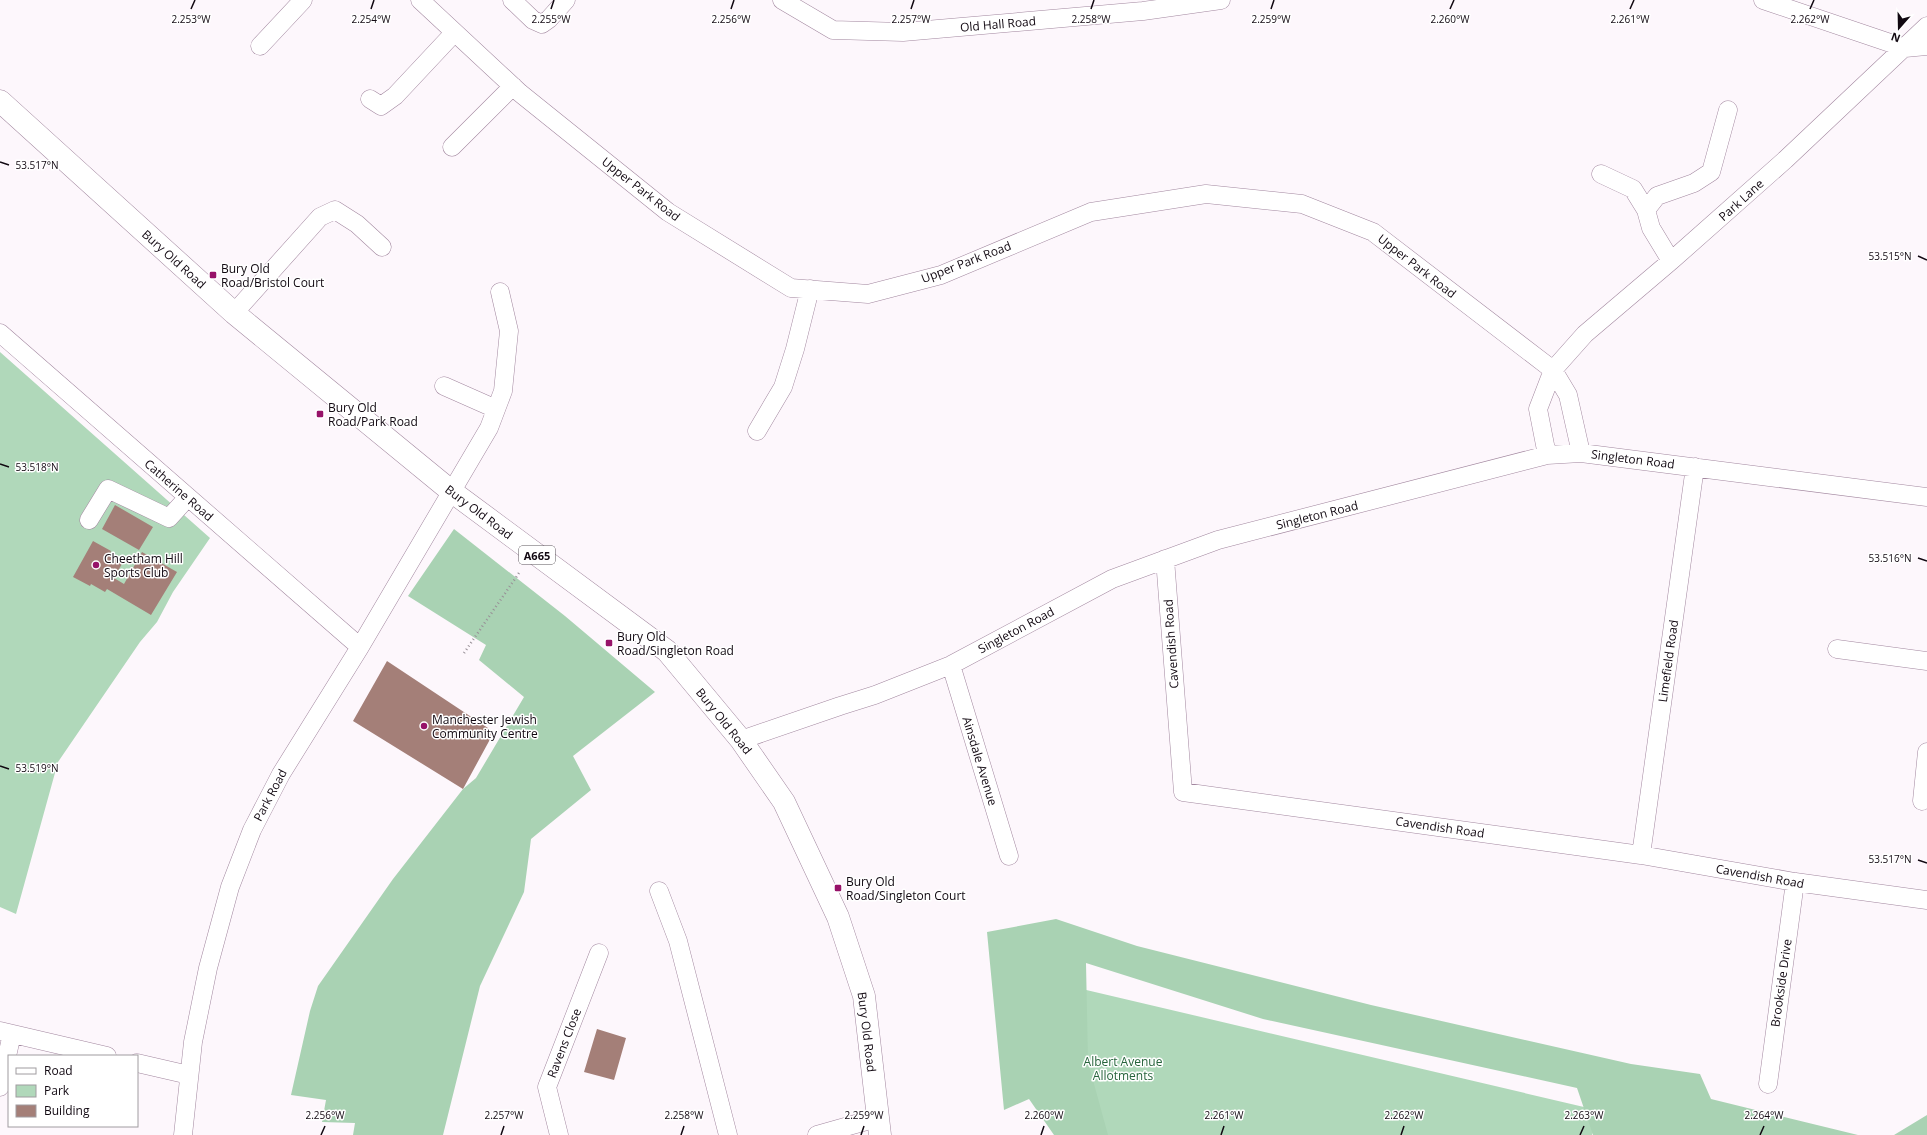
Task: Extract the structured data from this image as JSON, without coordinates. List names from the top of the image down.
{
  "streets": {
    "main road": ["Bury Old Road", "A665"],
    "street": [
      "Old Hall Road",
      "Upper Park Road",
      "Park Lane",
      "Singleton Road",
      "Catherine Road",
      "Cavendish Road",
      "Limefield Road",
      "Ainsdale Avenue",
      "Park Road",
      "Brookside Drive",
      "Ravens Close"
    ]
  },
  "crossings": [
    ["Upper Park Road", "Park Lane"],
    ["Upper Park Road", "Singleton Road"],
    ["Bury Old Road", "Singleton Road"],
    ["Bury Old Road", "Park Road"],
    ["Singleton Road", "Cavendish Road"],
    ["Singleton Road", "Limefield Road"],
    ["Singleton Road", "Ainsdale Avenue"],
    ["Catherine Road", "Park Road"],
    ["Cavendish Road", "Limefield Road"],
    ["Cavendish Road", "Brookside Drive"]
  ],
  "parks": ["Albert Avenue Allotments"],
  "places": {
    "transit": [
      "Bury Old Road/Bristol Court",
      "Bury Old Road/Park Road",
      "Bury Old Road/Singleton Road",
      "Bury Old Road/Singleton Court"
    ],
    "other": ["Cheetham Hill Sports Club", "Manchester Jewish Community Centre"]
  },
  "legend": ["Road", "Park", "Building"],
  "north": "bottom",
  "coordinates": [
    "2.253°W",
    "2.255°W",
    "2.256°W",
    "2.257°W",
    "2.258°W",
    "2.259°W",
    "2.260°W",
    "2.261°W",
    "2.262°W",
    "2.254°W",
    "53.517°N",
    "53.515°N",
    "53.518°N",
    "53.516°N",
    "53.519°N",
    "2.263°W",
    "2.264°W"
  ]
}
